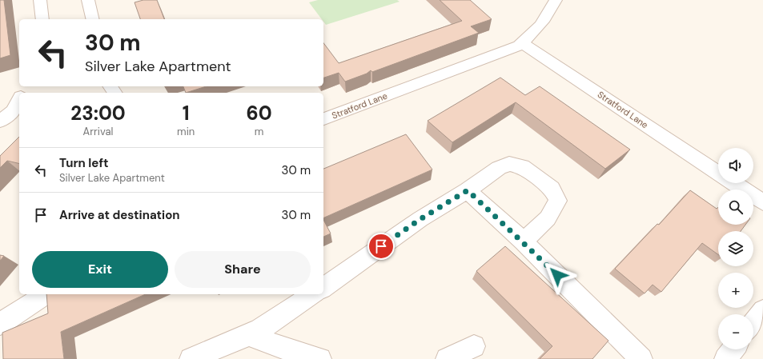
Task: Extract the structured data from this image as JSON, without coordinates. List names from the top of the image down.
{
  "streets": {
    "street": ["Stratford Lane"]
  },
  "page": {
    "turn": ["30 m", "Silver Lake Apartment"],
    "eta": [
      "23:00",
      "Arrival",
      "1",
      "min",
      "60",
      "m"
    ],
    "list": [
      {
        "name": "Turn left",
        "note": "Silver Lake Apartment",
        "value": "30 m"
      },
      {
        "name": "Arrive at destination",
        "value": "30 m"
      }
    ],
    "map_buttons": ["+", "−"],
    "buttons": ["Exit", "Share"]
  }
}
